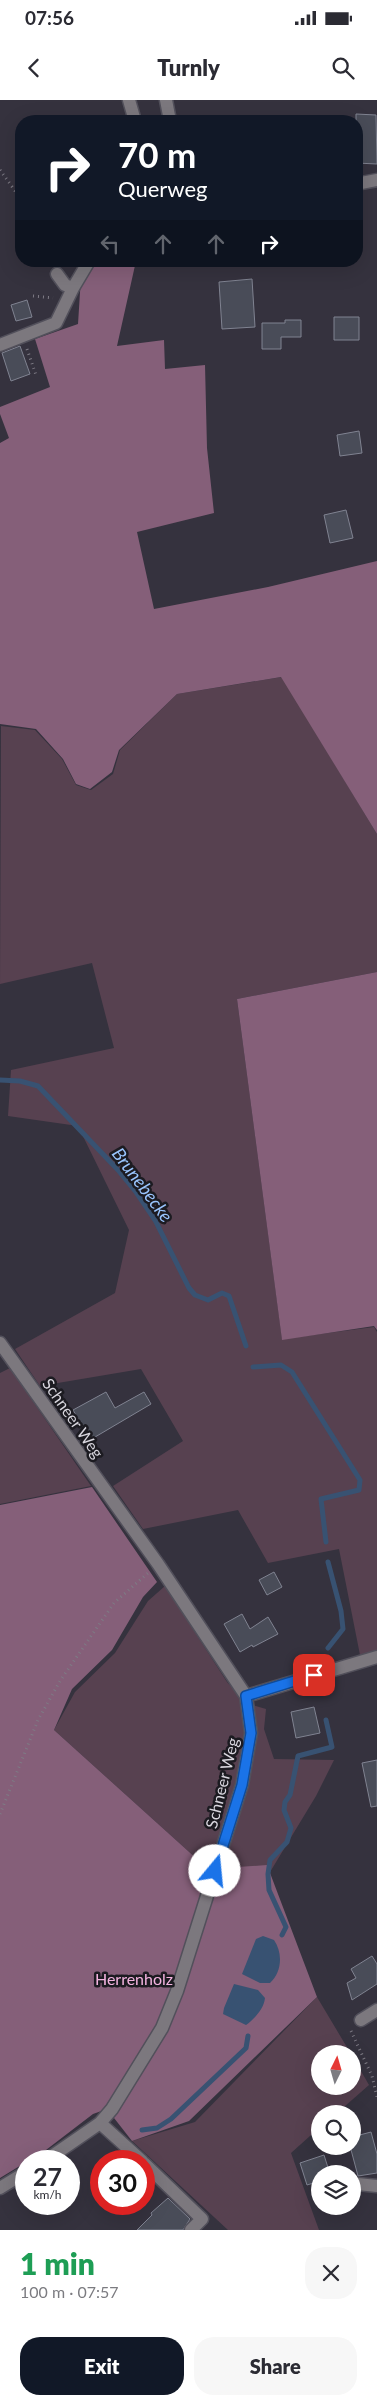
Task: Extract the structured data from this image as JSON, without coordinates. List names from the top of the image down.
{
  "streets": {
    "street": ["Schneer Weg"]
  },
  "water": ["Brunebecke"],
  "parks": ["Herrenholz"],
  "north": "top",
  "page": {
    "status": "07:56",
    "header": "Turnly",
    "turn": ["70 m", "Querweg"],
    "speed": "27 km/h",
    "limit": "30",
    "heading": ["1 min", "100 m · 07:57"],
    "buttons": ["Exit", "Share"]
  }
}
